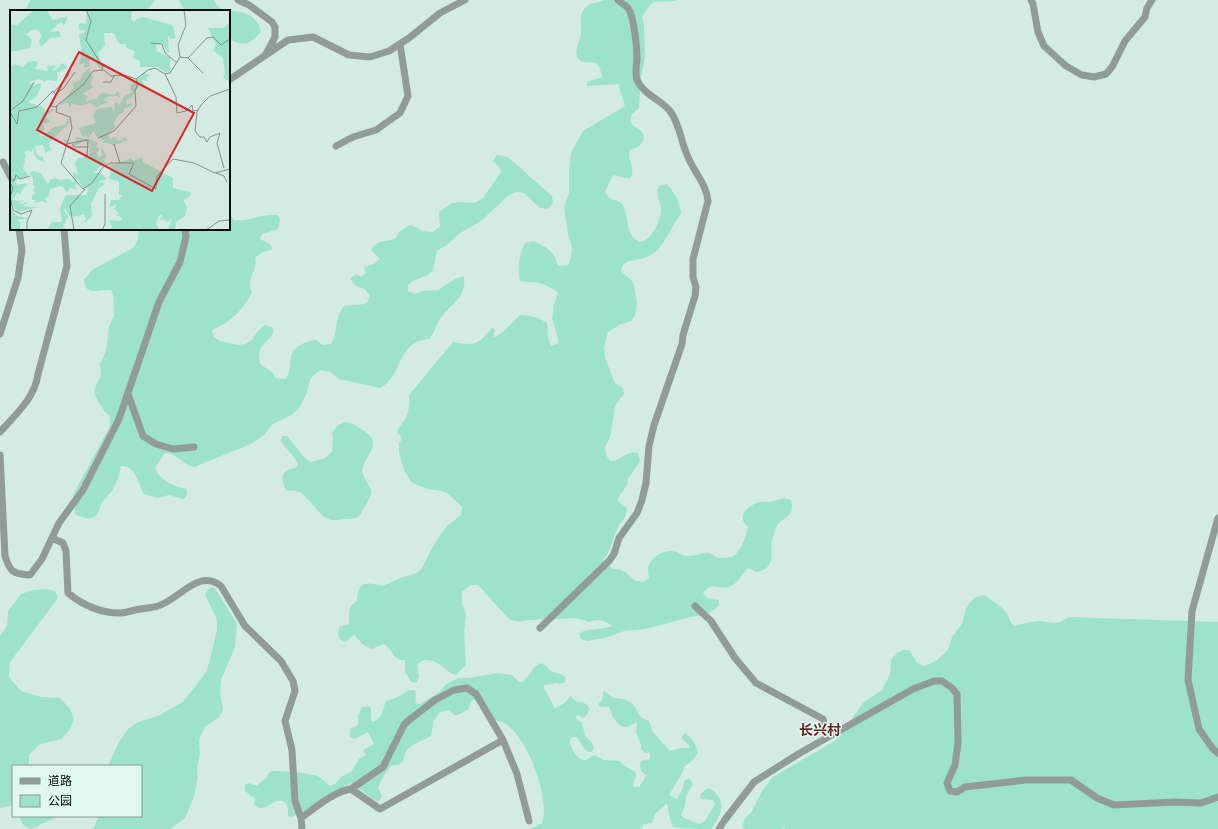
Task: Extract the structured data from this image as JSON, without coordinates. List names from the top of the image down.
{
  "districts": ["长兴村"],
  "legend": ["道路", "公园"]
}
